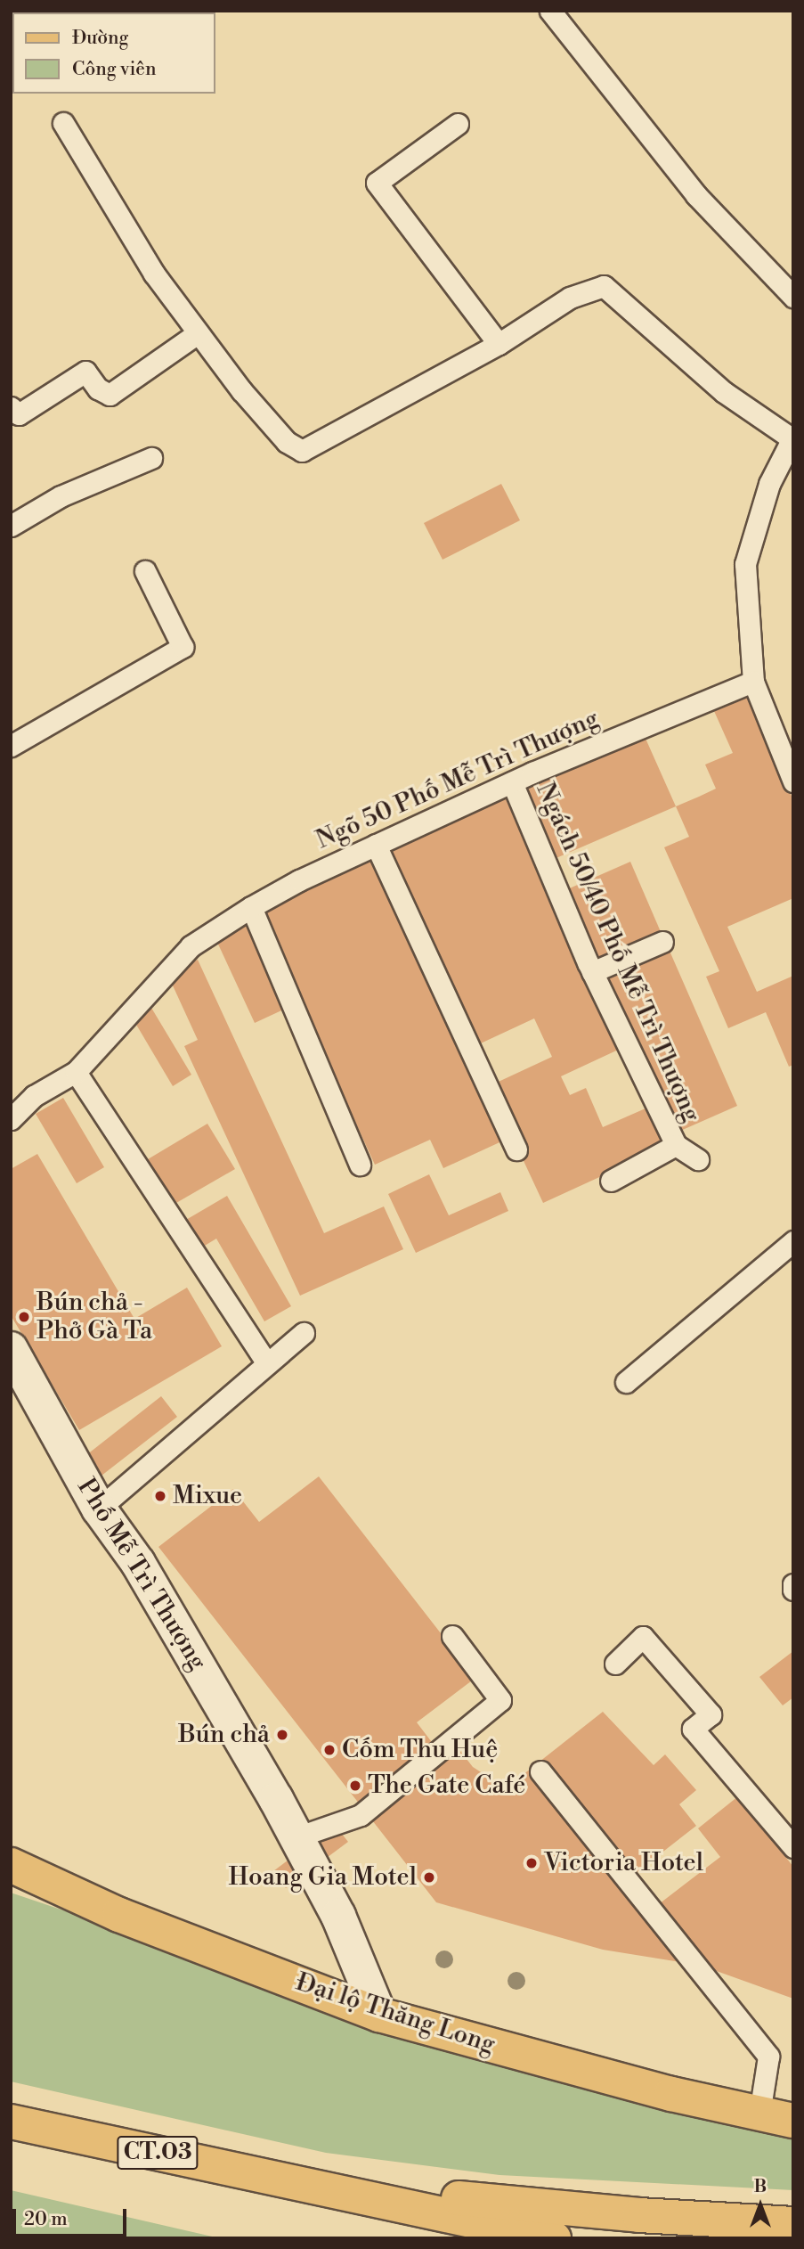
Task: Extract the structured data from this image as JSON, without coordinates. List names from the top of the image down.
{
  "streets": {
    "main road": ["Đại lộ Thăng Long", "CT.03"],
    "street": ["Phố Mễ Trì Thượng"],
    "lane": ["Ngõ 50 Phố Mễ Trì Thượng", "Ngách 50/40 Phố Mễ Trì Thượng"]
  },
  "crossings": [
    ["Ngõ 50 Phố Mễ Trì Thượng", "Ngách 50/40 Phố Mễ Trì Thượng"],
    ["Phố Mễ Trì Thượng", "Đại lộ Thăng Long"]
  ],
  "places": [
    "Bún chả - Phở Gà Ta",
    "Mixue",
    "Bún chả",
    "Cốm Thu Huệ",
    "The Gate Café",
    "Victoria Hotel",
    "Hoang Gia Motel"
  ],
  "legend": ["Đường", "Công viên"],
  "scale_bar": "20 m",
  "north": "top"
}
